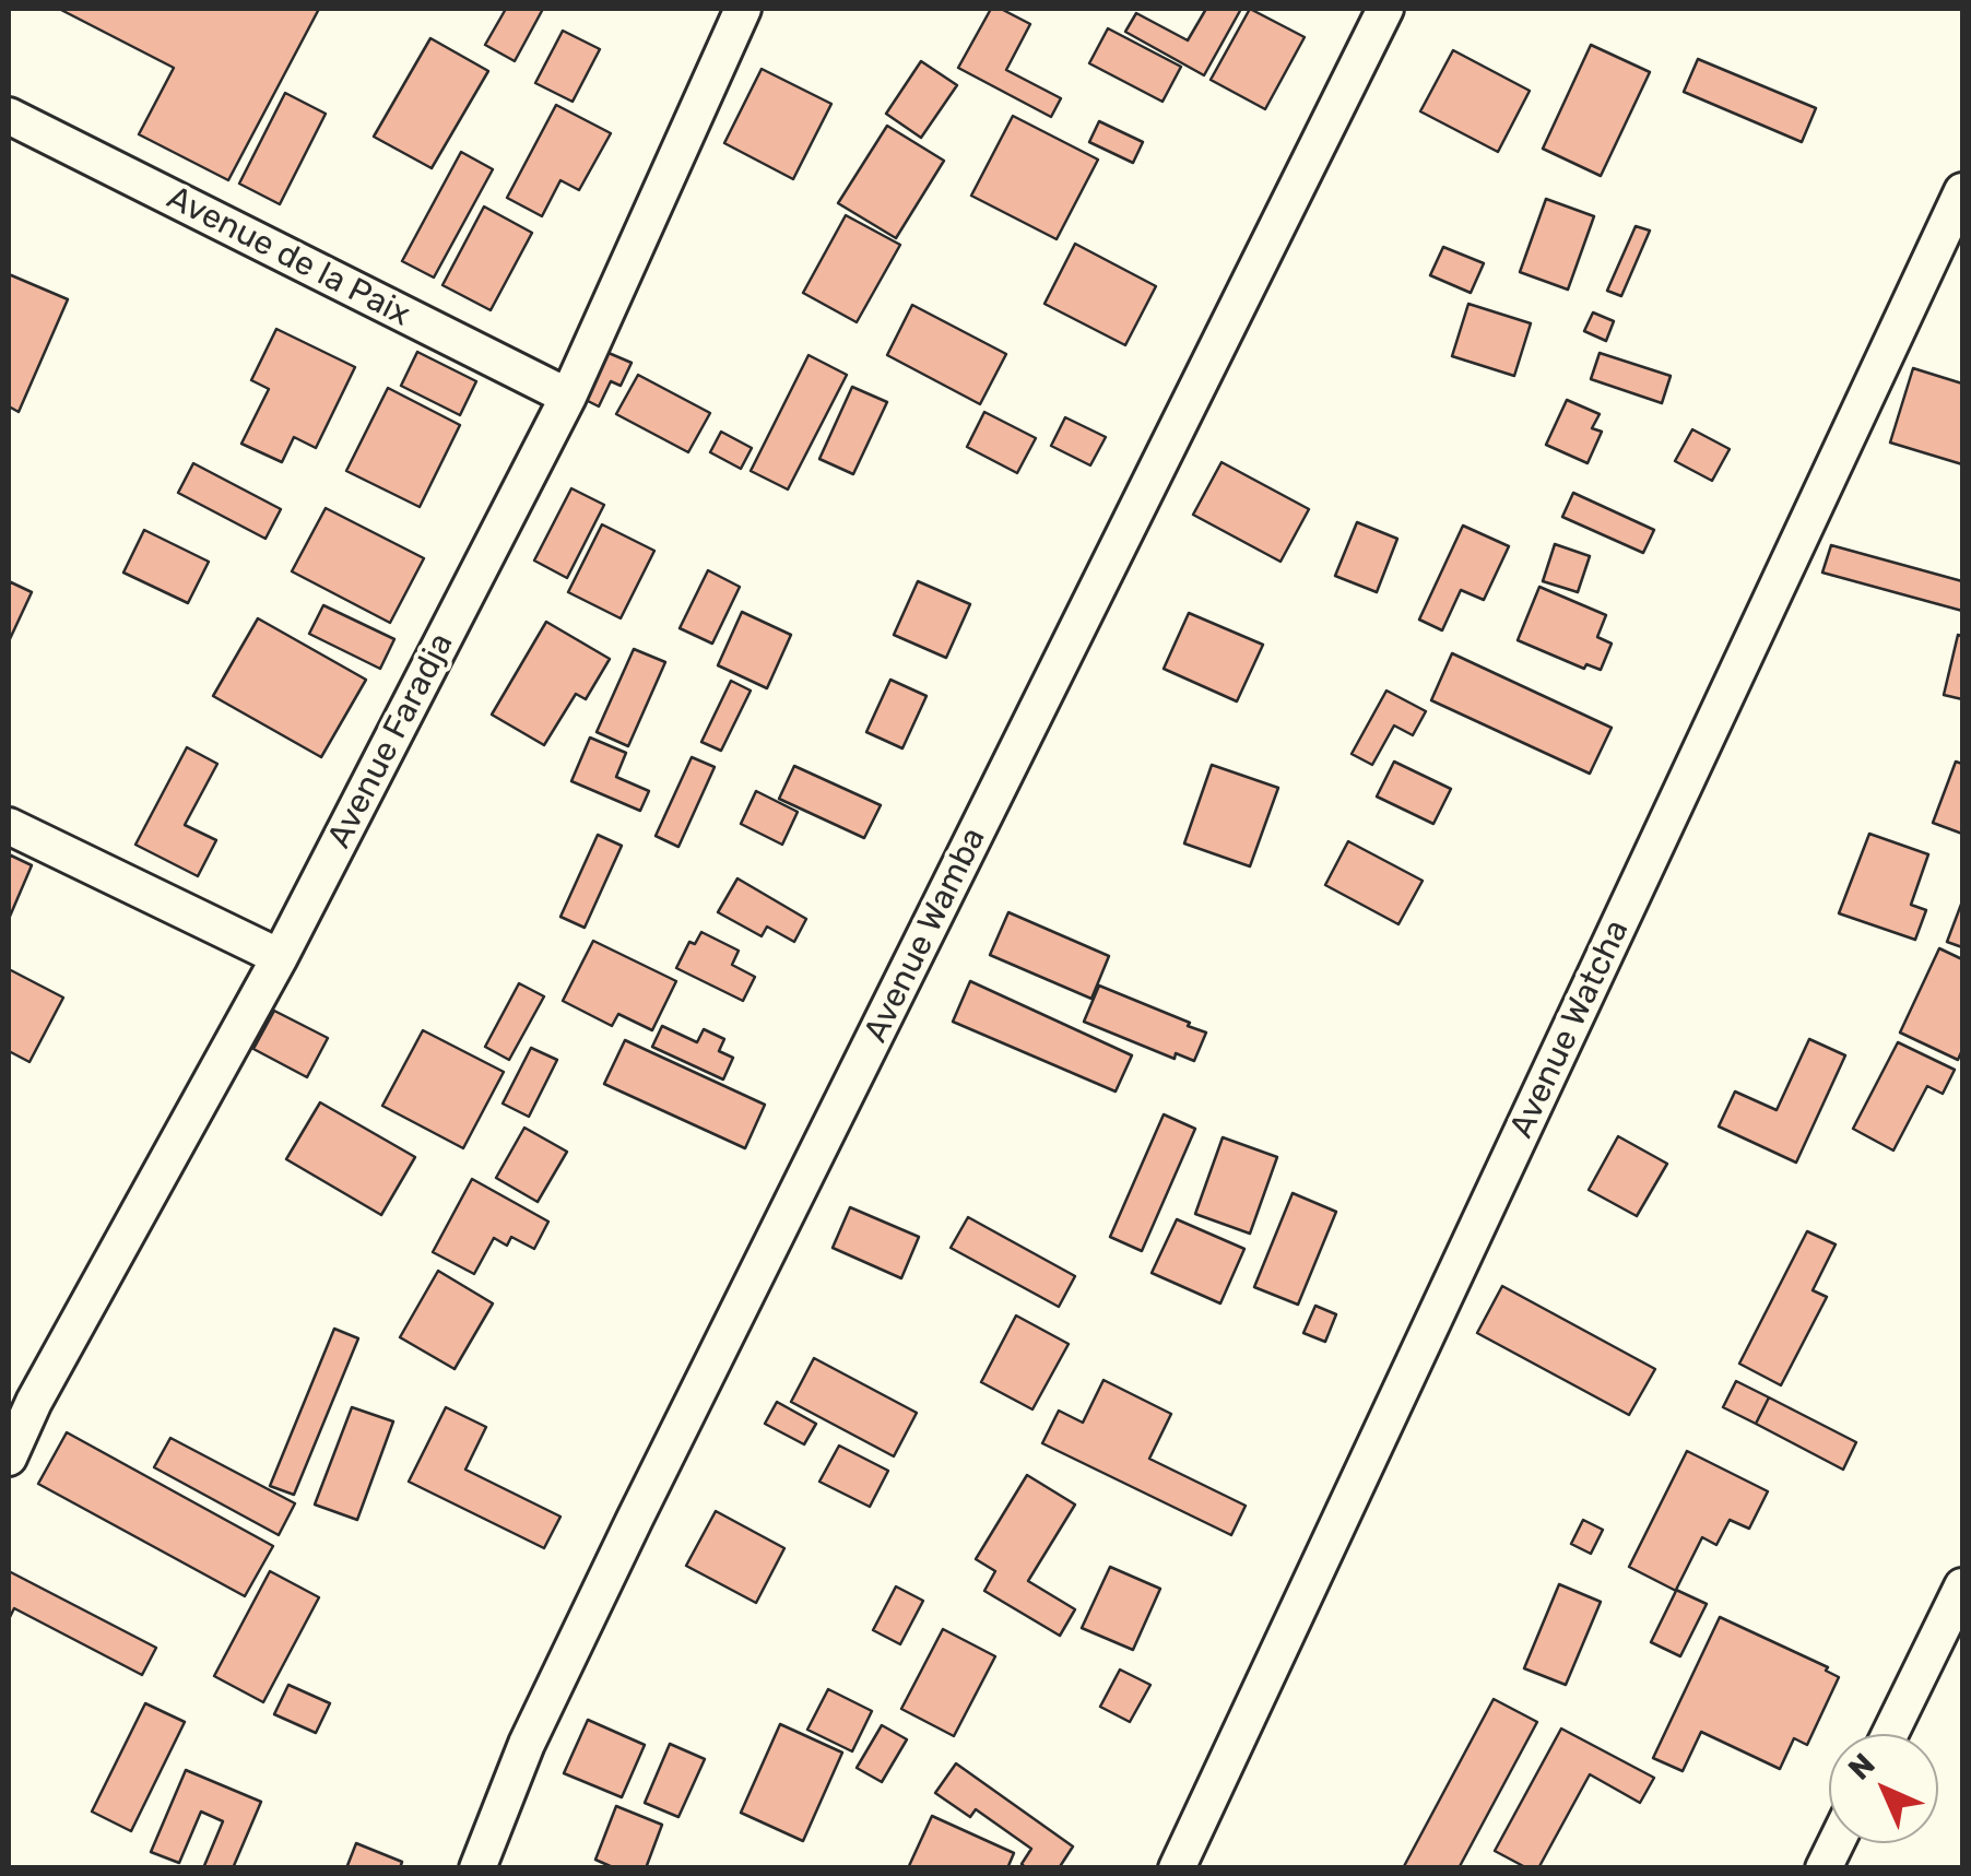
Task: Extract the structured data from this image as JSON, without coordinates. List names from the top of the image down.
{
  "streets": {
    "street": [
      "Avenue de la Paix",
      "Avenue Faradja",
      "Avenue Wamba",
      "Avenue Watcha"
    ]
  },
  "crossings": [
    ["Avenue de la Paix", "Avenue Faradja"]
  ],
  "north": "top left"
}
